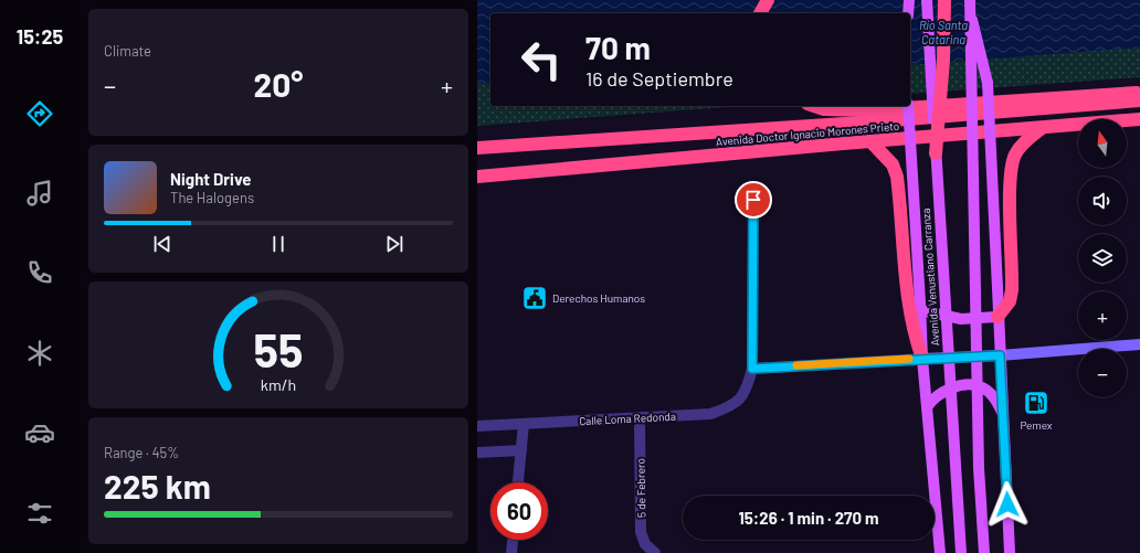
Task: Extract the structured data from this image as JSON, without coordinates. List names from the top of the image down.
{
  "streets": {
    "highway": ["Avenida Doctor Ignacio Morones Prieto"],
    "main road": ["Avenida Venustiano Carranza"],
    "street": ["Calle Loma Redonda", "5 de Febrero"]
  },
  "crossings": [
    ["Calle Loma Redonda", "5 de Febrero"]
  ],
  "water": ["Río Santa Catarina"],
  "places": {
    "public building": ["Derechos Humanos"],
    "fuel station": ["Pemex"]
  },
  "north": "top",
  "page": {
    "tabs": "15:25",
    "tile": [
      "Climate",
      ["Range · 45%", "225 km"]
    ],
    "turn": ["70 m", "16 de Septiembre"],
    "heat": ["−", "20°", "+"],
    "map_buttons": ["+", "−"],
    "song": ["Night Drive", "The Halogens"],
    "limit": "60",
    "trip": "15:26 · 1 min · 270 m",
    "gauge": ["55", "km/h"]
  }
}
